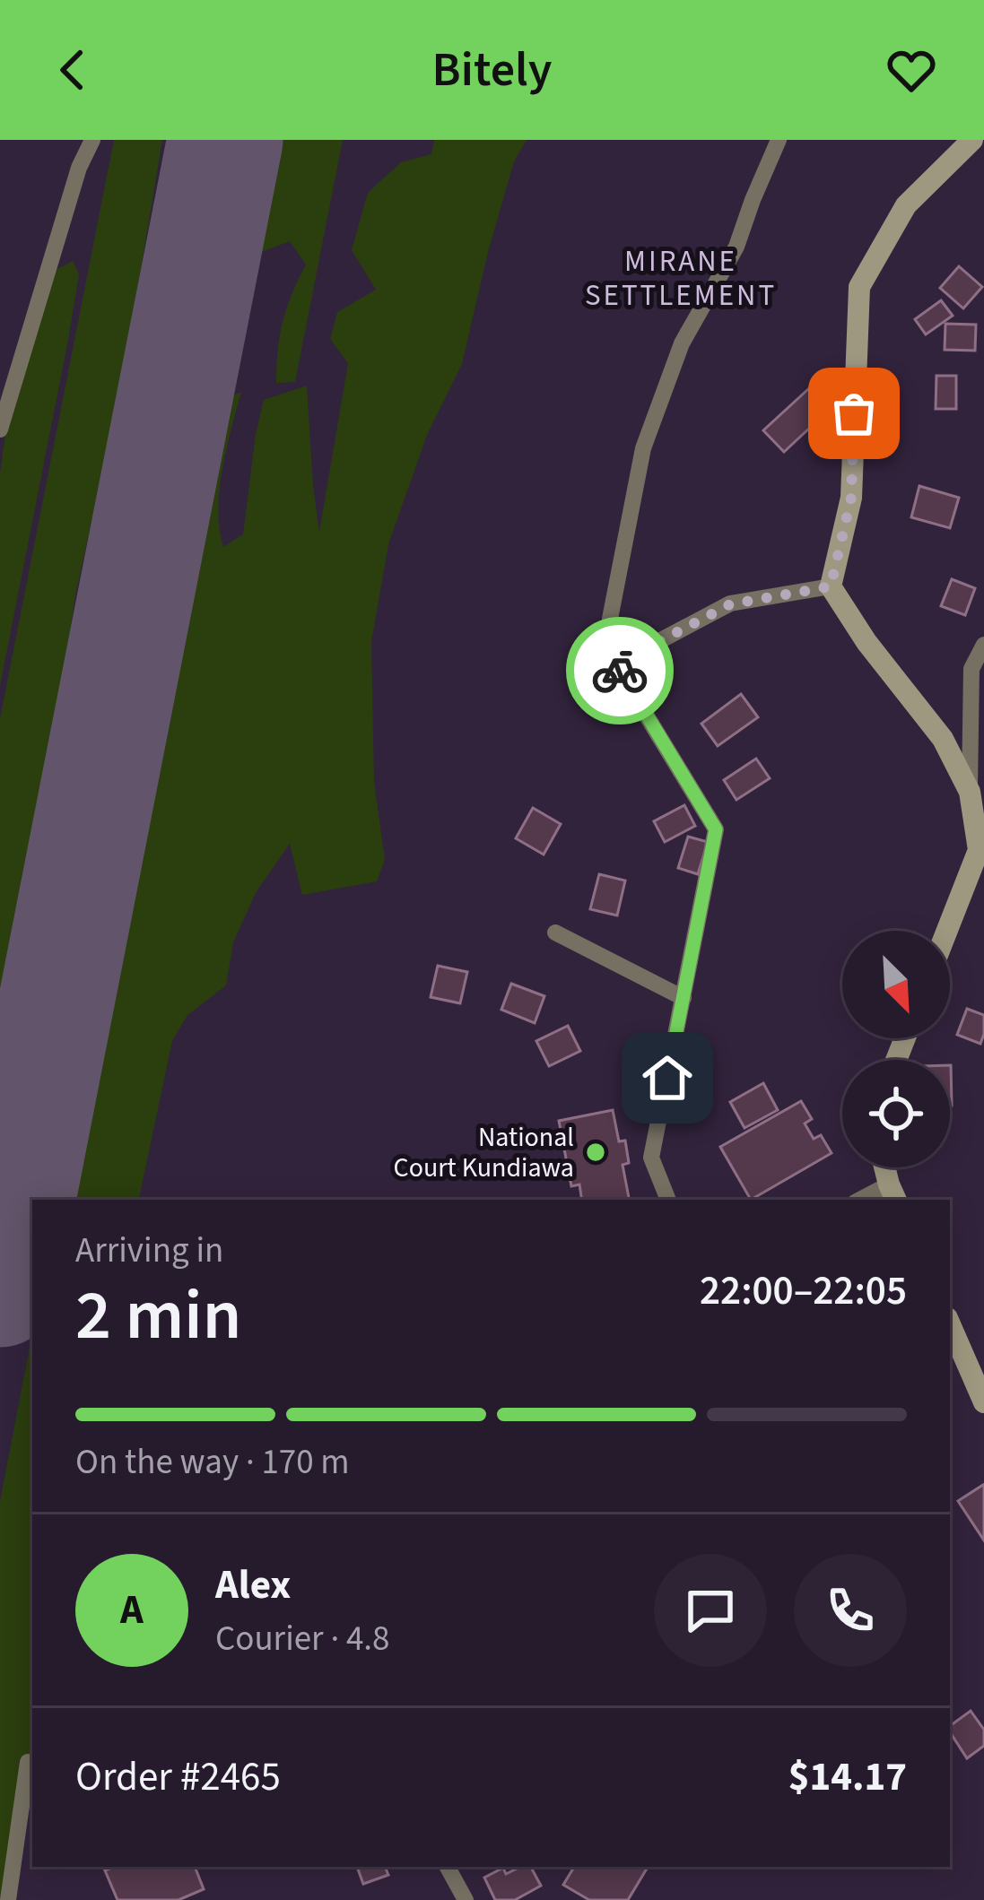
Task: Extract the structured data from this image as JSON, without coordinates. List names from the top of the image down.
{
  "districts": ["MIRANE SETTLEMENT"],
  "places": ["National Court Kundiawa"],
  "north": "bottom right",
  "page": {
    "header": "Bitely",
    "heading": ["2 min", "Arriving in", "22:00–22:05"],
    "panel": [
      "Alex",
      "Courier · 4.8",
      "Order #2465",
      "$14.17"
    ],
    "bar": "On the way · 170 m",
    "round": "A"
  }
}
